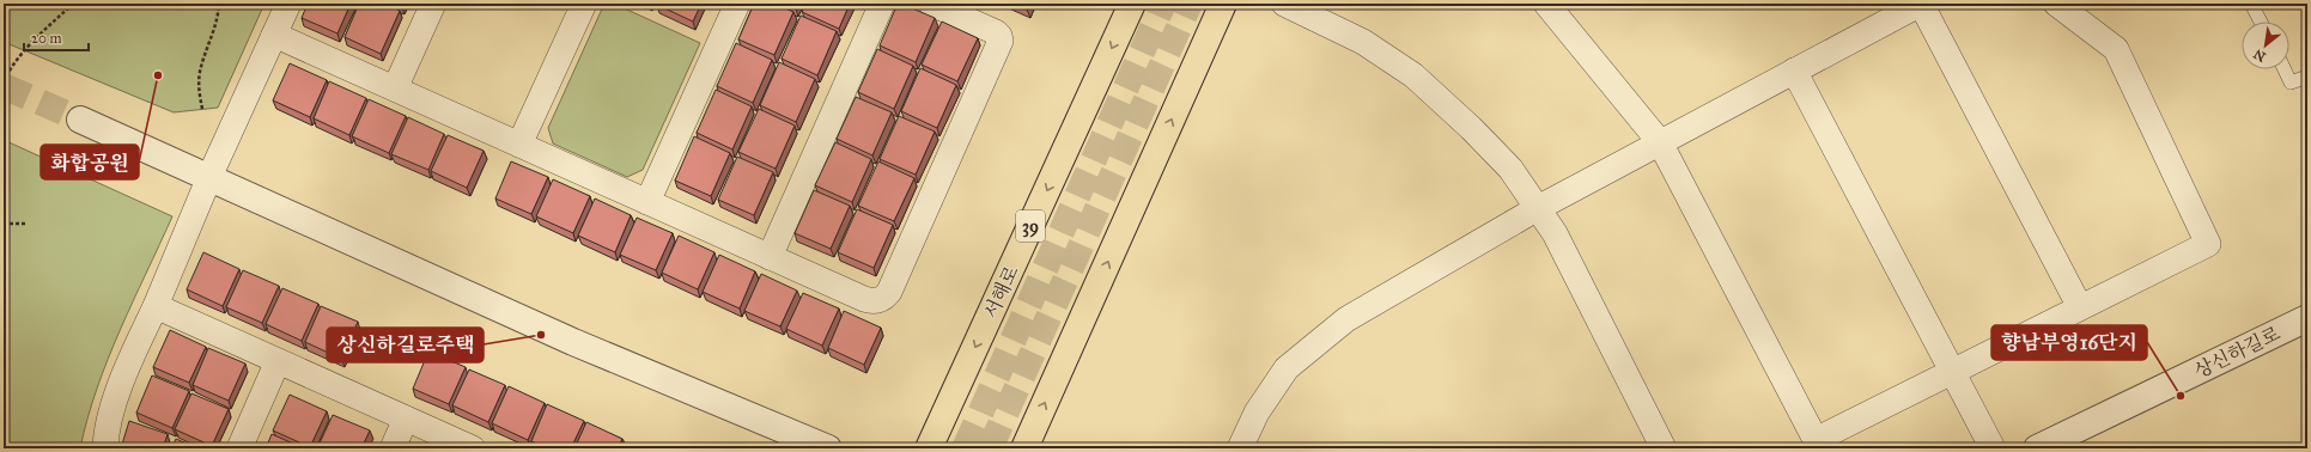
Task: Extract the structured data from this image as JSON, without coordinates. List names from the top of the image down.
{
  "streets": {
    "main road": ["39", "서해로"],
    "street": ["상신하길로"]
  },
  "places": ["화합공원", "상신하길로주택", "향남부영16단지"],
  "scale_bar": "20 m",
  "north": "bottom left"
}
